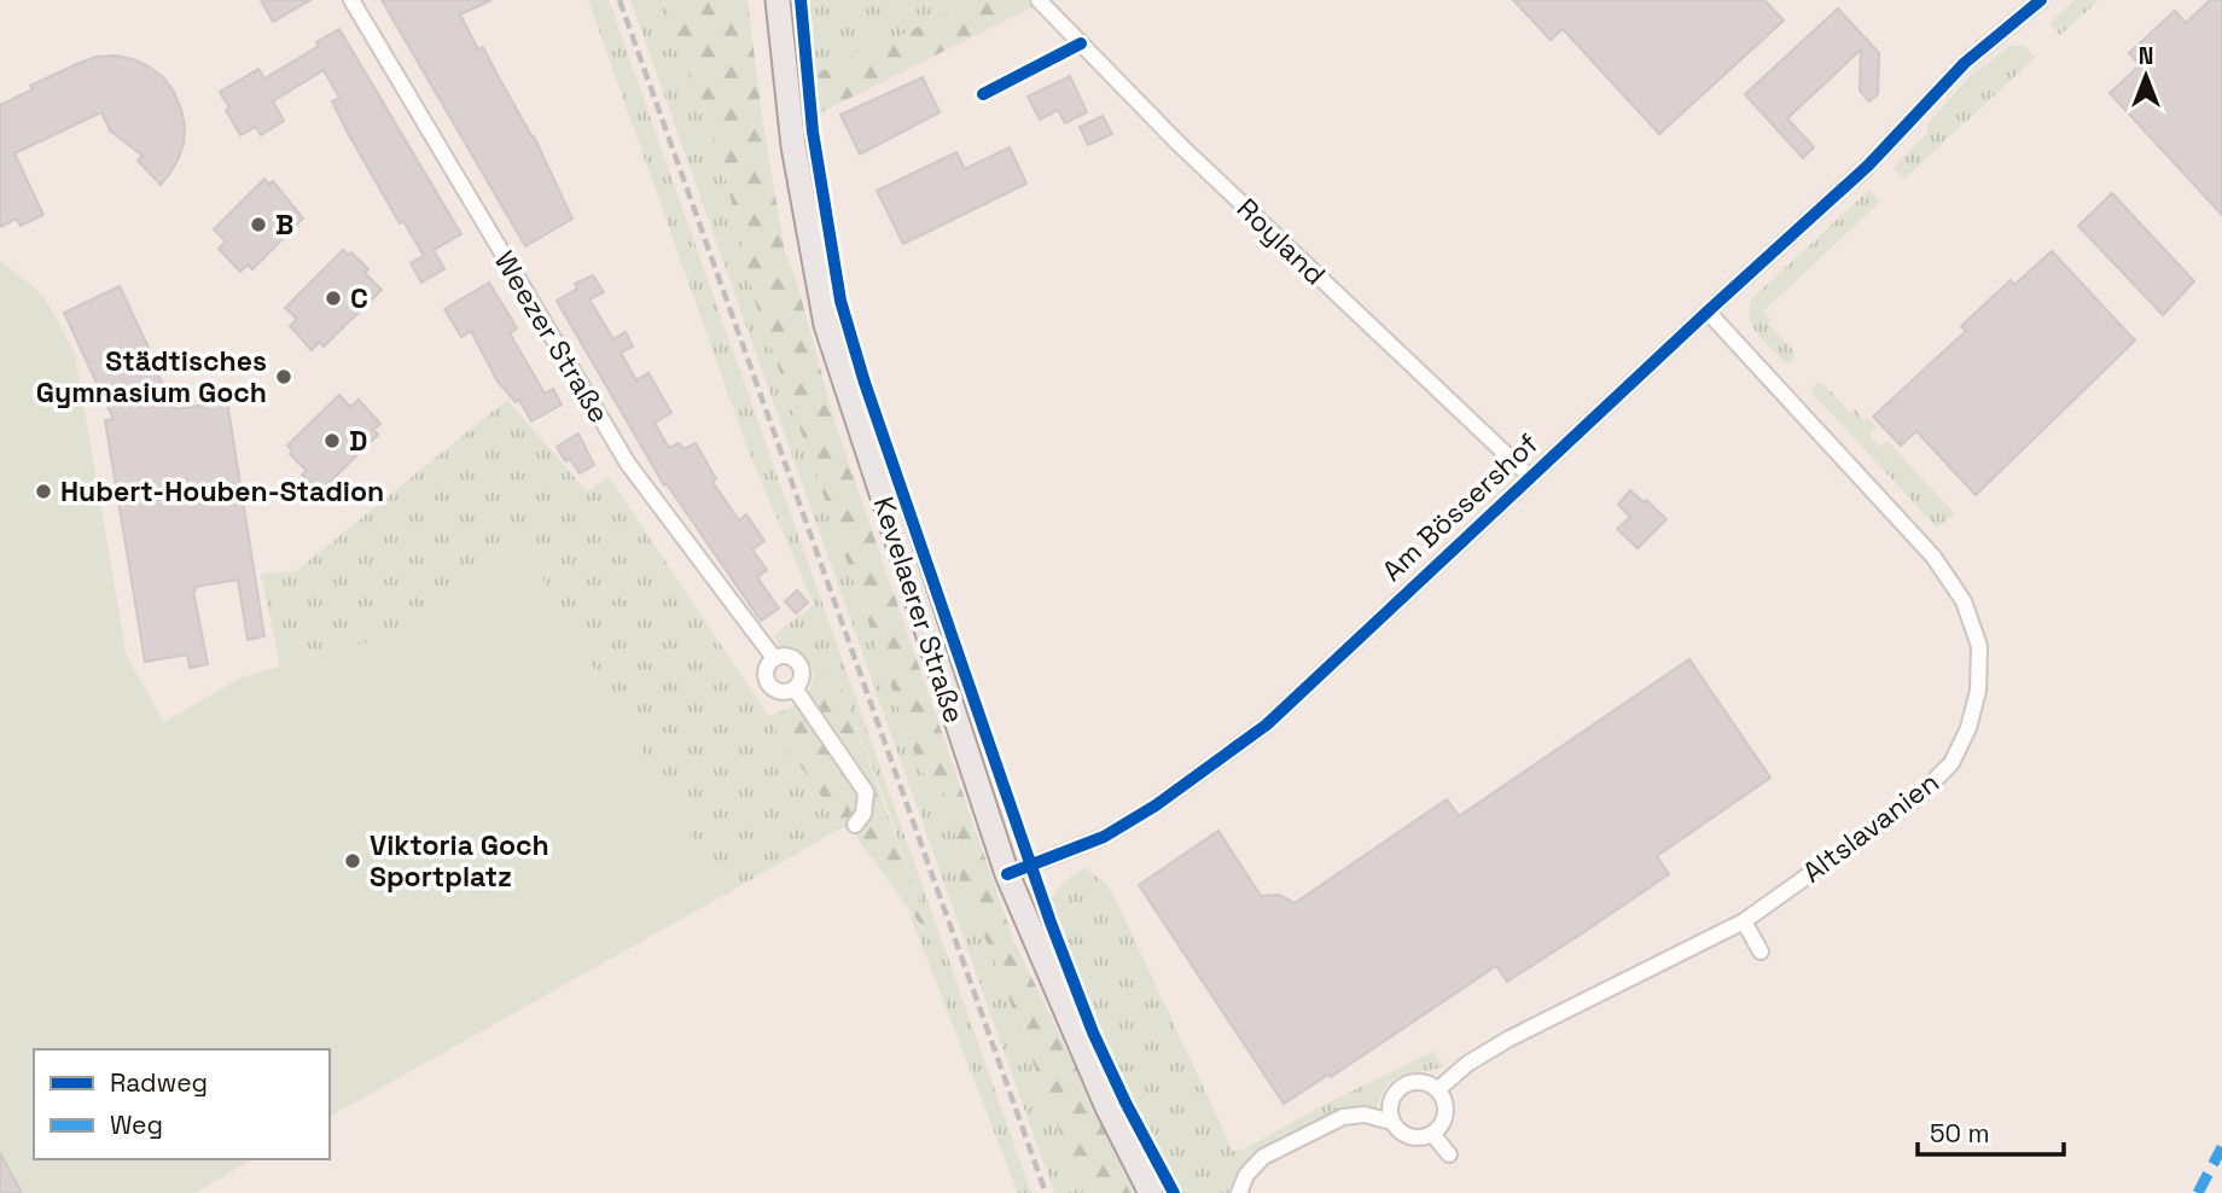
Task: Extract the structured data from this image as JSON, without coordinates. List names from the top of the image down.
{
  "streets": {
    "main road": ["Kevelaerer Straße"],
    "street": [
      "Royland",
      "Weezer Straße",
      "Am Bössershof",
      "Altslavanien"
    ]
  },
  "crossings": [
    ["Royland", "Am Bössershof"],
    ["Am Bössershof", "Kevelaerer Straße"],
    ["Am Bössershof", "Altslavanien"]
  ],
  "places": [
    "B",
    "C",
    "Städtisches Gymnasium Goch",
    "D",
    "Hubert-Houben-Stadion",
    "Viktoria Goch Sportplatz"
  ],
  "legend": ["Radweg", "Weg"],
  "scale_bar": "50 m",
  "north": "top"
}
